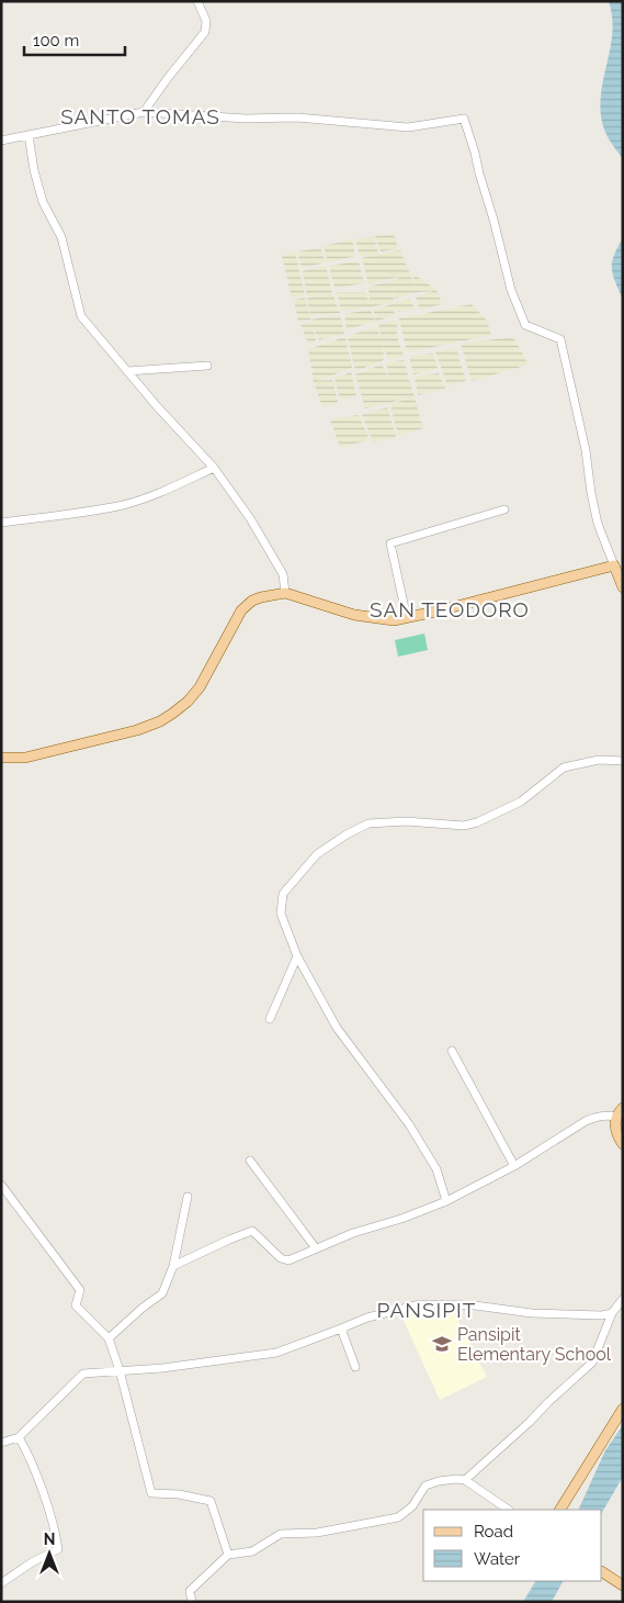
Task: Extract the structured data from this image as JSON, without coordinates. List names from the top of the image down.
{
  "districts": ["SANTO TOMAS", "SAN TEODORO", "PANSIPIT"],
  "places": {
    "school or university": ["Pansipit Elementary School"]
  },
  "legend": ["Road", "Water"],
  "scale_bar": "100 m",
  "north": "top"
}
